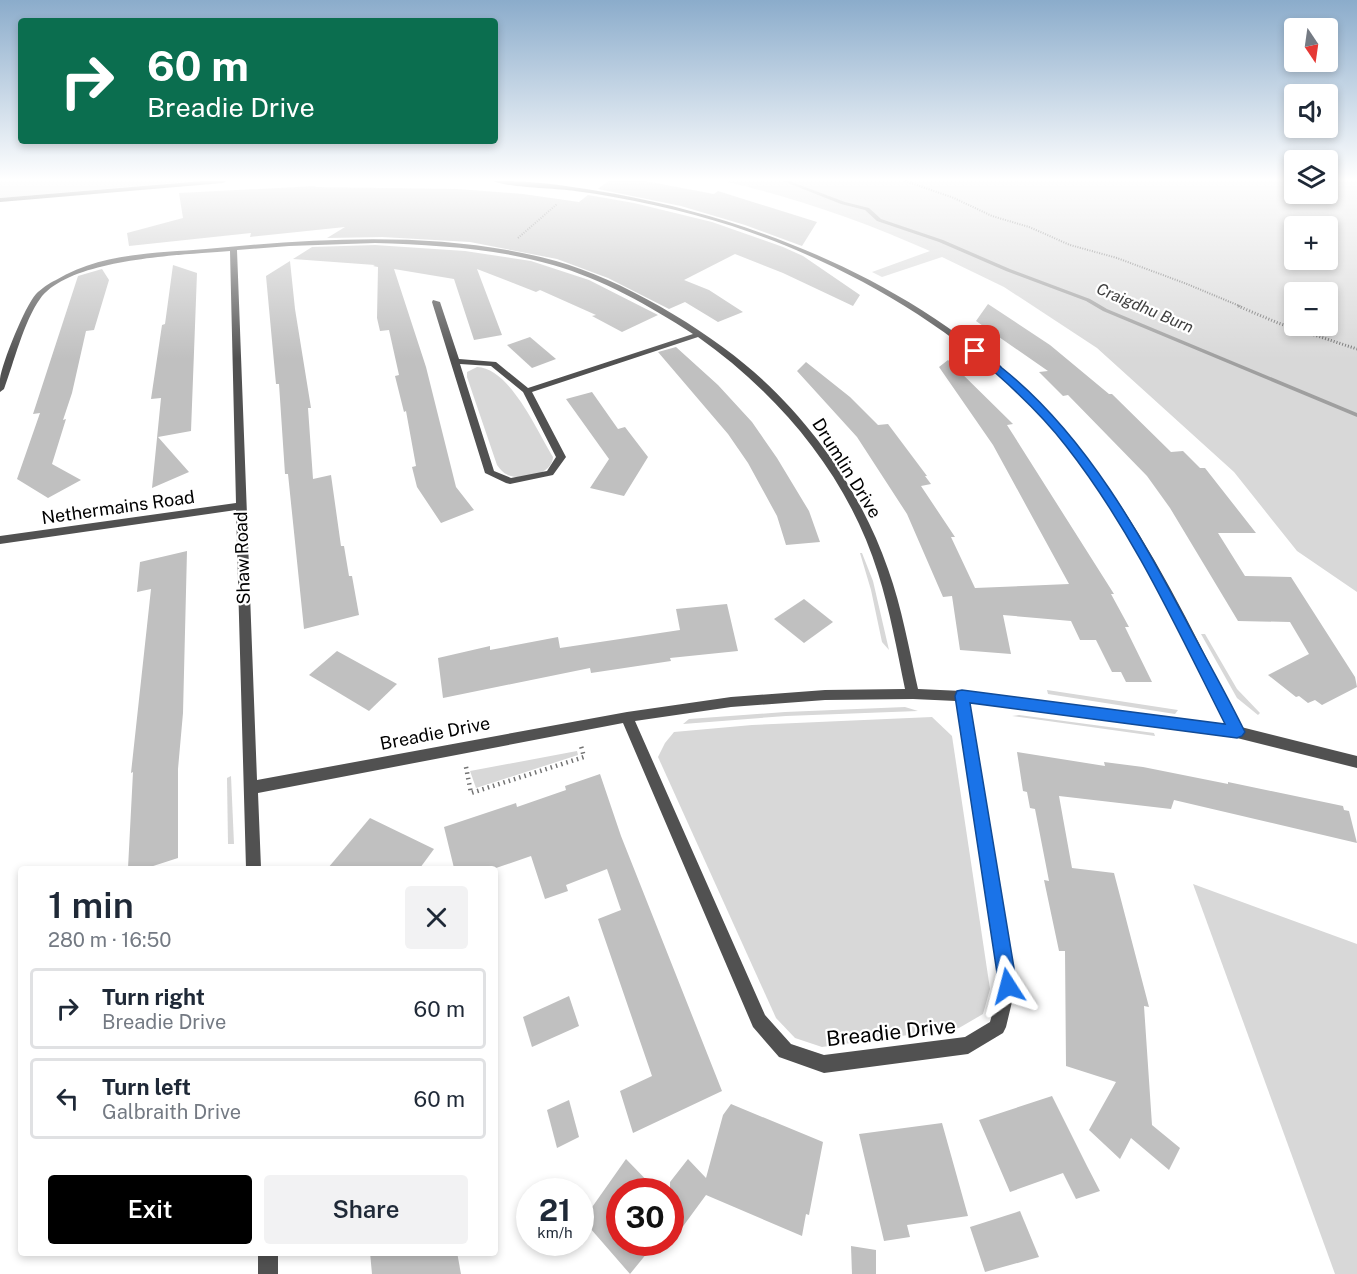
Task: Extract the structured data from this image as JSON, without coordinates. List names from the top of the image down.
{
  "streets": {
    "street": [
      "Drumlin Drive",
      "Nethermains Road",
      "Shaw Road",
      "Breadie Drive"
    ]
  },
  "crossings": [
    ["Drumlin Drive", "Shaw Road"],
    ["Drumlin Drive", "Breadie Drive"],
    ["Nethermains Road", "Shaw Road"],
    ["Shaw Road", "Breadie Drive"]
  ],
  "water": ["Craigdhu Burn"],
  "north": "bottom",
  "page": {
    "map_buttons": ["+", "−"],
    "turn": ["60 m", "Breadie Drive"],
    "heading": ["1 min", "280 m · 16:50"],
    "list": [
      {
        "name": "Turn right",
        "note": "Breadie Drive",
        "value": "60 m"
      },
      {
        "name": "Turn left",
        "note": "Galbraith Drive",
        "value": "60 m"
      }
    ],
    "buttons": ["Exit", "Share"],
    "speed": "21 km/h",
    "limit": "30"
  }
}
